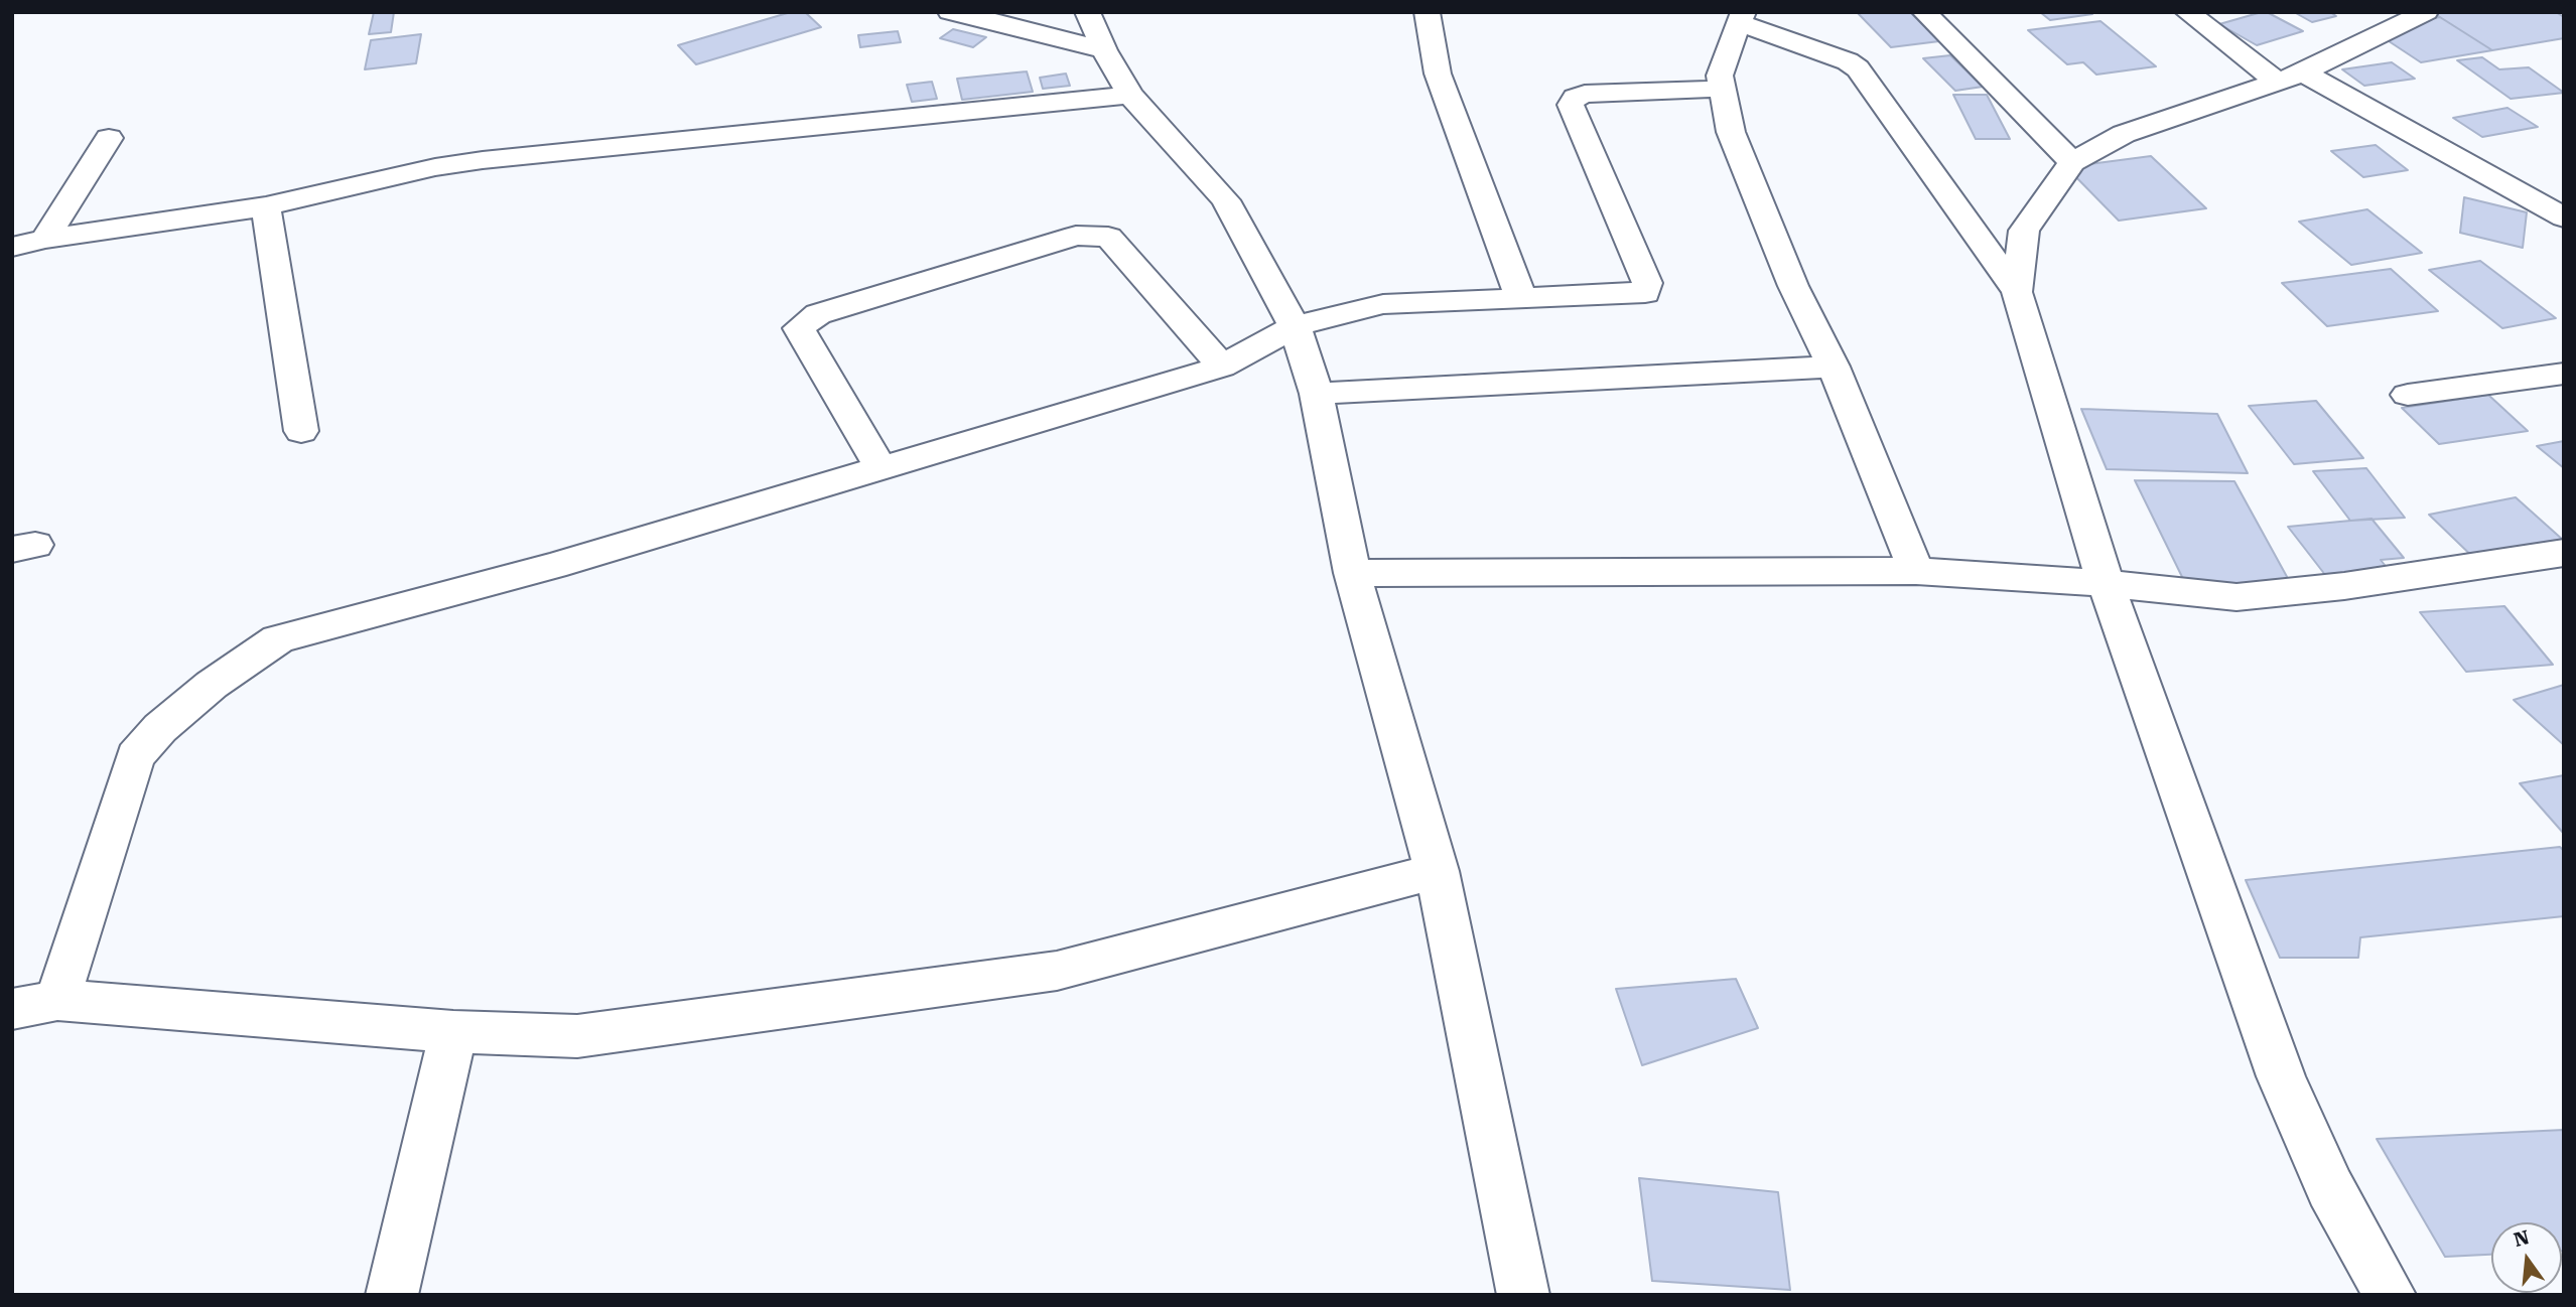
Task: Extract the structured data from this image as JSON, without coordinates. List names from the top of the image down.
{
  "north": "top"
}
